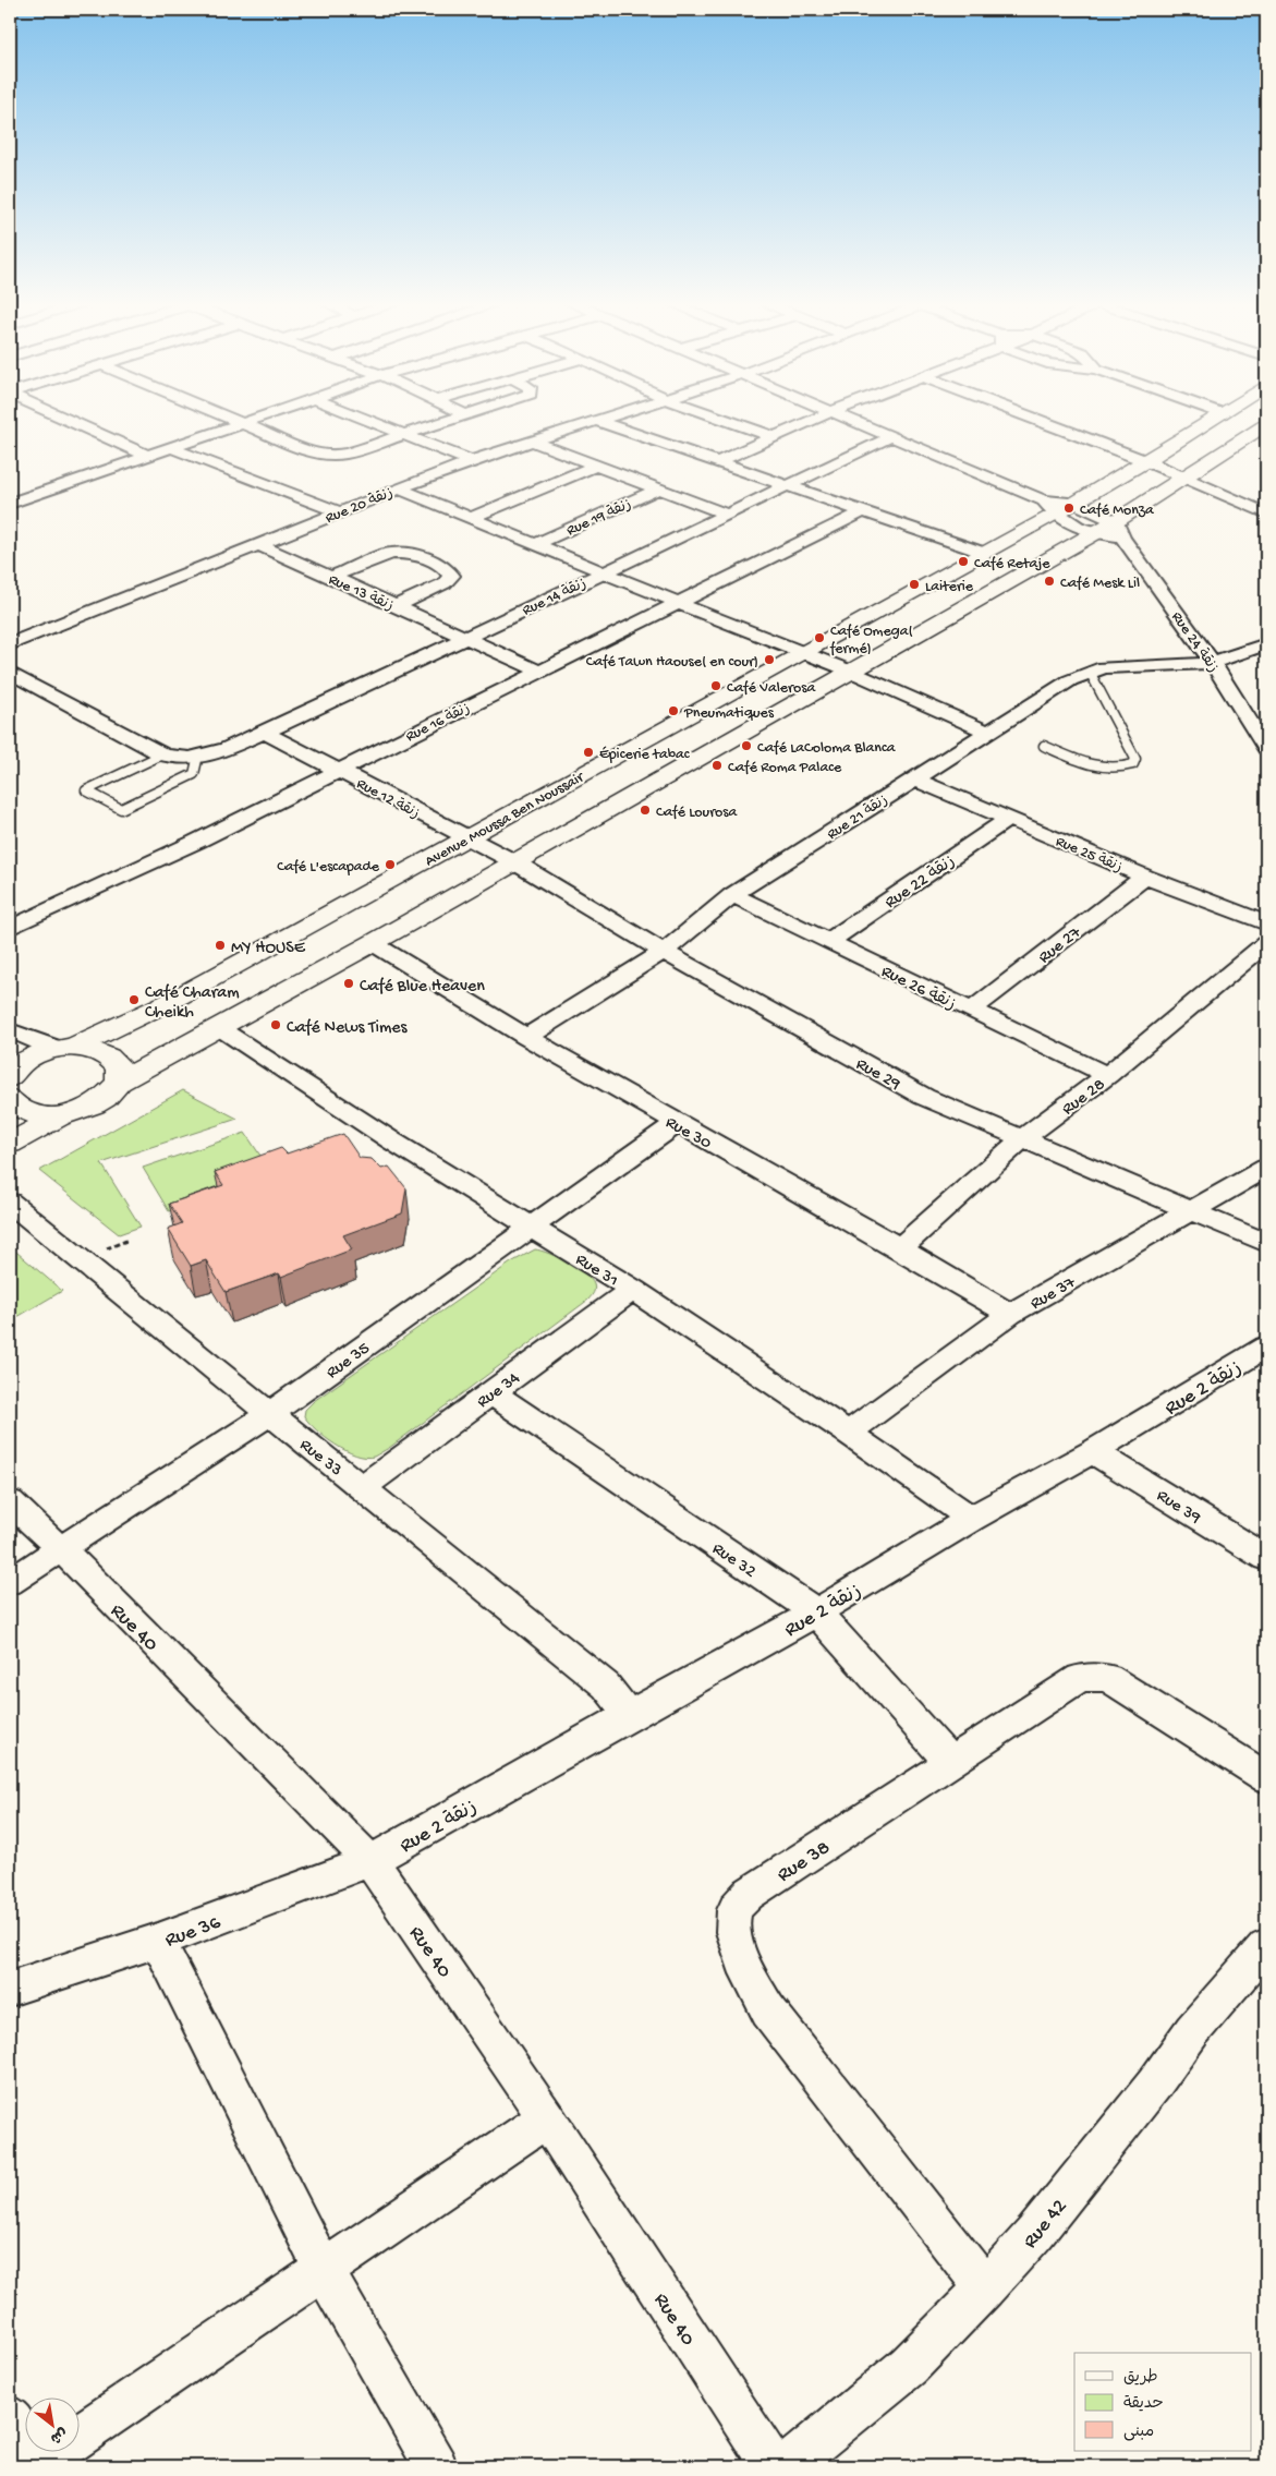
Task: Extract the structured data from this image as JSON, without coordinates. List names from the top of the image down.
{
  "streets": {
    "street": [
      "Rue 20 زنقة",
      "Rue 19 زنقة",
      "Rue 13 زنقة",
      "Rue 14 زنقة",
      "Rue 24 زنقة",
      "Rue 16 زنقة",
      "Rue 12 زنقة",
      "Rue 21 زنقة",
      "Avenue Moussa Ben Noussair",
      "Rue 25 زنقة",
      "Rue 22 زنقة",
      "Rue 27",
      "Rue 26 زنقة",
      "Rue 29",
      "Rue 28",
      "Rue 30",
      "Rue 31",
      "Rue 37",
      "Rue 35",
      "Rue 2 زنقة",
      "Rue 34",
      "Rue 33",
      "Rue 39",
      "Rue 32",
      "Rue 40",
      "Rue 38",
      "Rue 36",
      "Rue 42"
    ]
  },
  "crossings": [
    ["Rue 20 زنقة", "Rue 13 زنقة"],
    ["Rue 13 زنقة", "Rue 14 زنقة"],
    ["Rue 13 زنقة", "Rue 16 زنقة"],
    ["Rue 14 زنقة", "Rue 12 زنقة"],
    ["Rue 24 زنقة", "Rue 21 زنقة"],
    ["Rue 16 زنقة", "Rue 12 زنقة"],
    ["Rue 12 زنقة", "Avenue Moussa Ben Noussair"],
    ["Rue 12 زنقة", "Rue 29"],
    ["Rue 21 زنقة", "Rue 25 زنقة"],
    ["Rue 21 زنقة", "Rue 26 زنقة"],
    ["Rue 21 زنقة", "Rue 29"],
    ["Rue 21 زنقة", "Rue 30"],
    ["Rue 25 زنقة", "Rue 22 زنقة"],
    ["Rue 25 زنقة", "Rue 27"],
    ["Rue 22 زنقة", "Rue 26 زنقة"],
    ["Rue 27", "Rue 26 زنقة"],
    ["Rue 26 زنقة", "Rue 28"],
    ["Rue 29", "Rue 28"],
    ["Rue 29", "Rue 37"],
    ["Rue 28", "Rue 30"],
    ["Rue 30", "Rue 37"],
    ["Rue 30", "Rue 35"],
    ["Rue 31", "Rue 37"],
    ["Rue 31", "Rue 35"],
    ["Rue 31", "Rue 2 زنقة"],
    ["Rue 31", "Rue 34"],
    ["Rue 35", "Rue 33"],
    ["Rue 35", "Rue 40"],
    ["Rue 2 زنقة", "Rue 33"],
    ["Rue 2 زنقة", "Rue 39"],
    ["Rue 2 زنقة", "Rue 32"],
    ["Rue 2 زنقة", "Rue 40"],
    ["Rue 2 زنقة", "Rue 36"],
    ["Rue 34", "Rue 33"],
    ["Rue 34", "Rue 32"],
    ["Rue 32", "Rue 38"],
    ["Rue 40", "Rue 36"],
    ["Rue 38", "Rue 42"]
  ],
  "places": [
    "Café Monza",
    "Café Retaje",
    "Café Mesk Lil",
    "Laiterie",
    "Café Omega( fermé)",
    "Café Tawn Haouse( en cour)",
    "Café Valerosa",
    "Pneumatiques",
    "Café LaColoma Blanca",
    "Épicerie tabac",
    "Café Roma Palace",
    "Café Lourosa",
    "Café L'escapade",
    "MY HOUSE",
    "Café Blue Heaven",
    "Café Charam Cheikh",
    "Café News Times"
  ],
  "legend": ["طريق", "حديقة", "مبنى"],
  "north": "bottom right"
}
